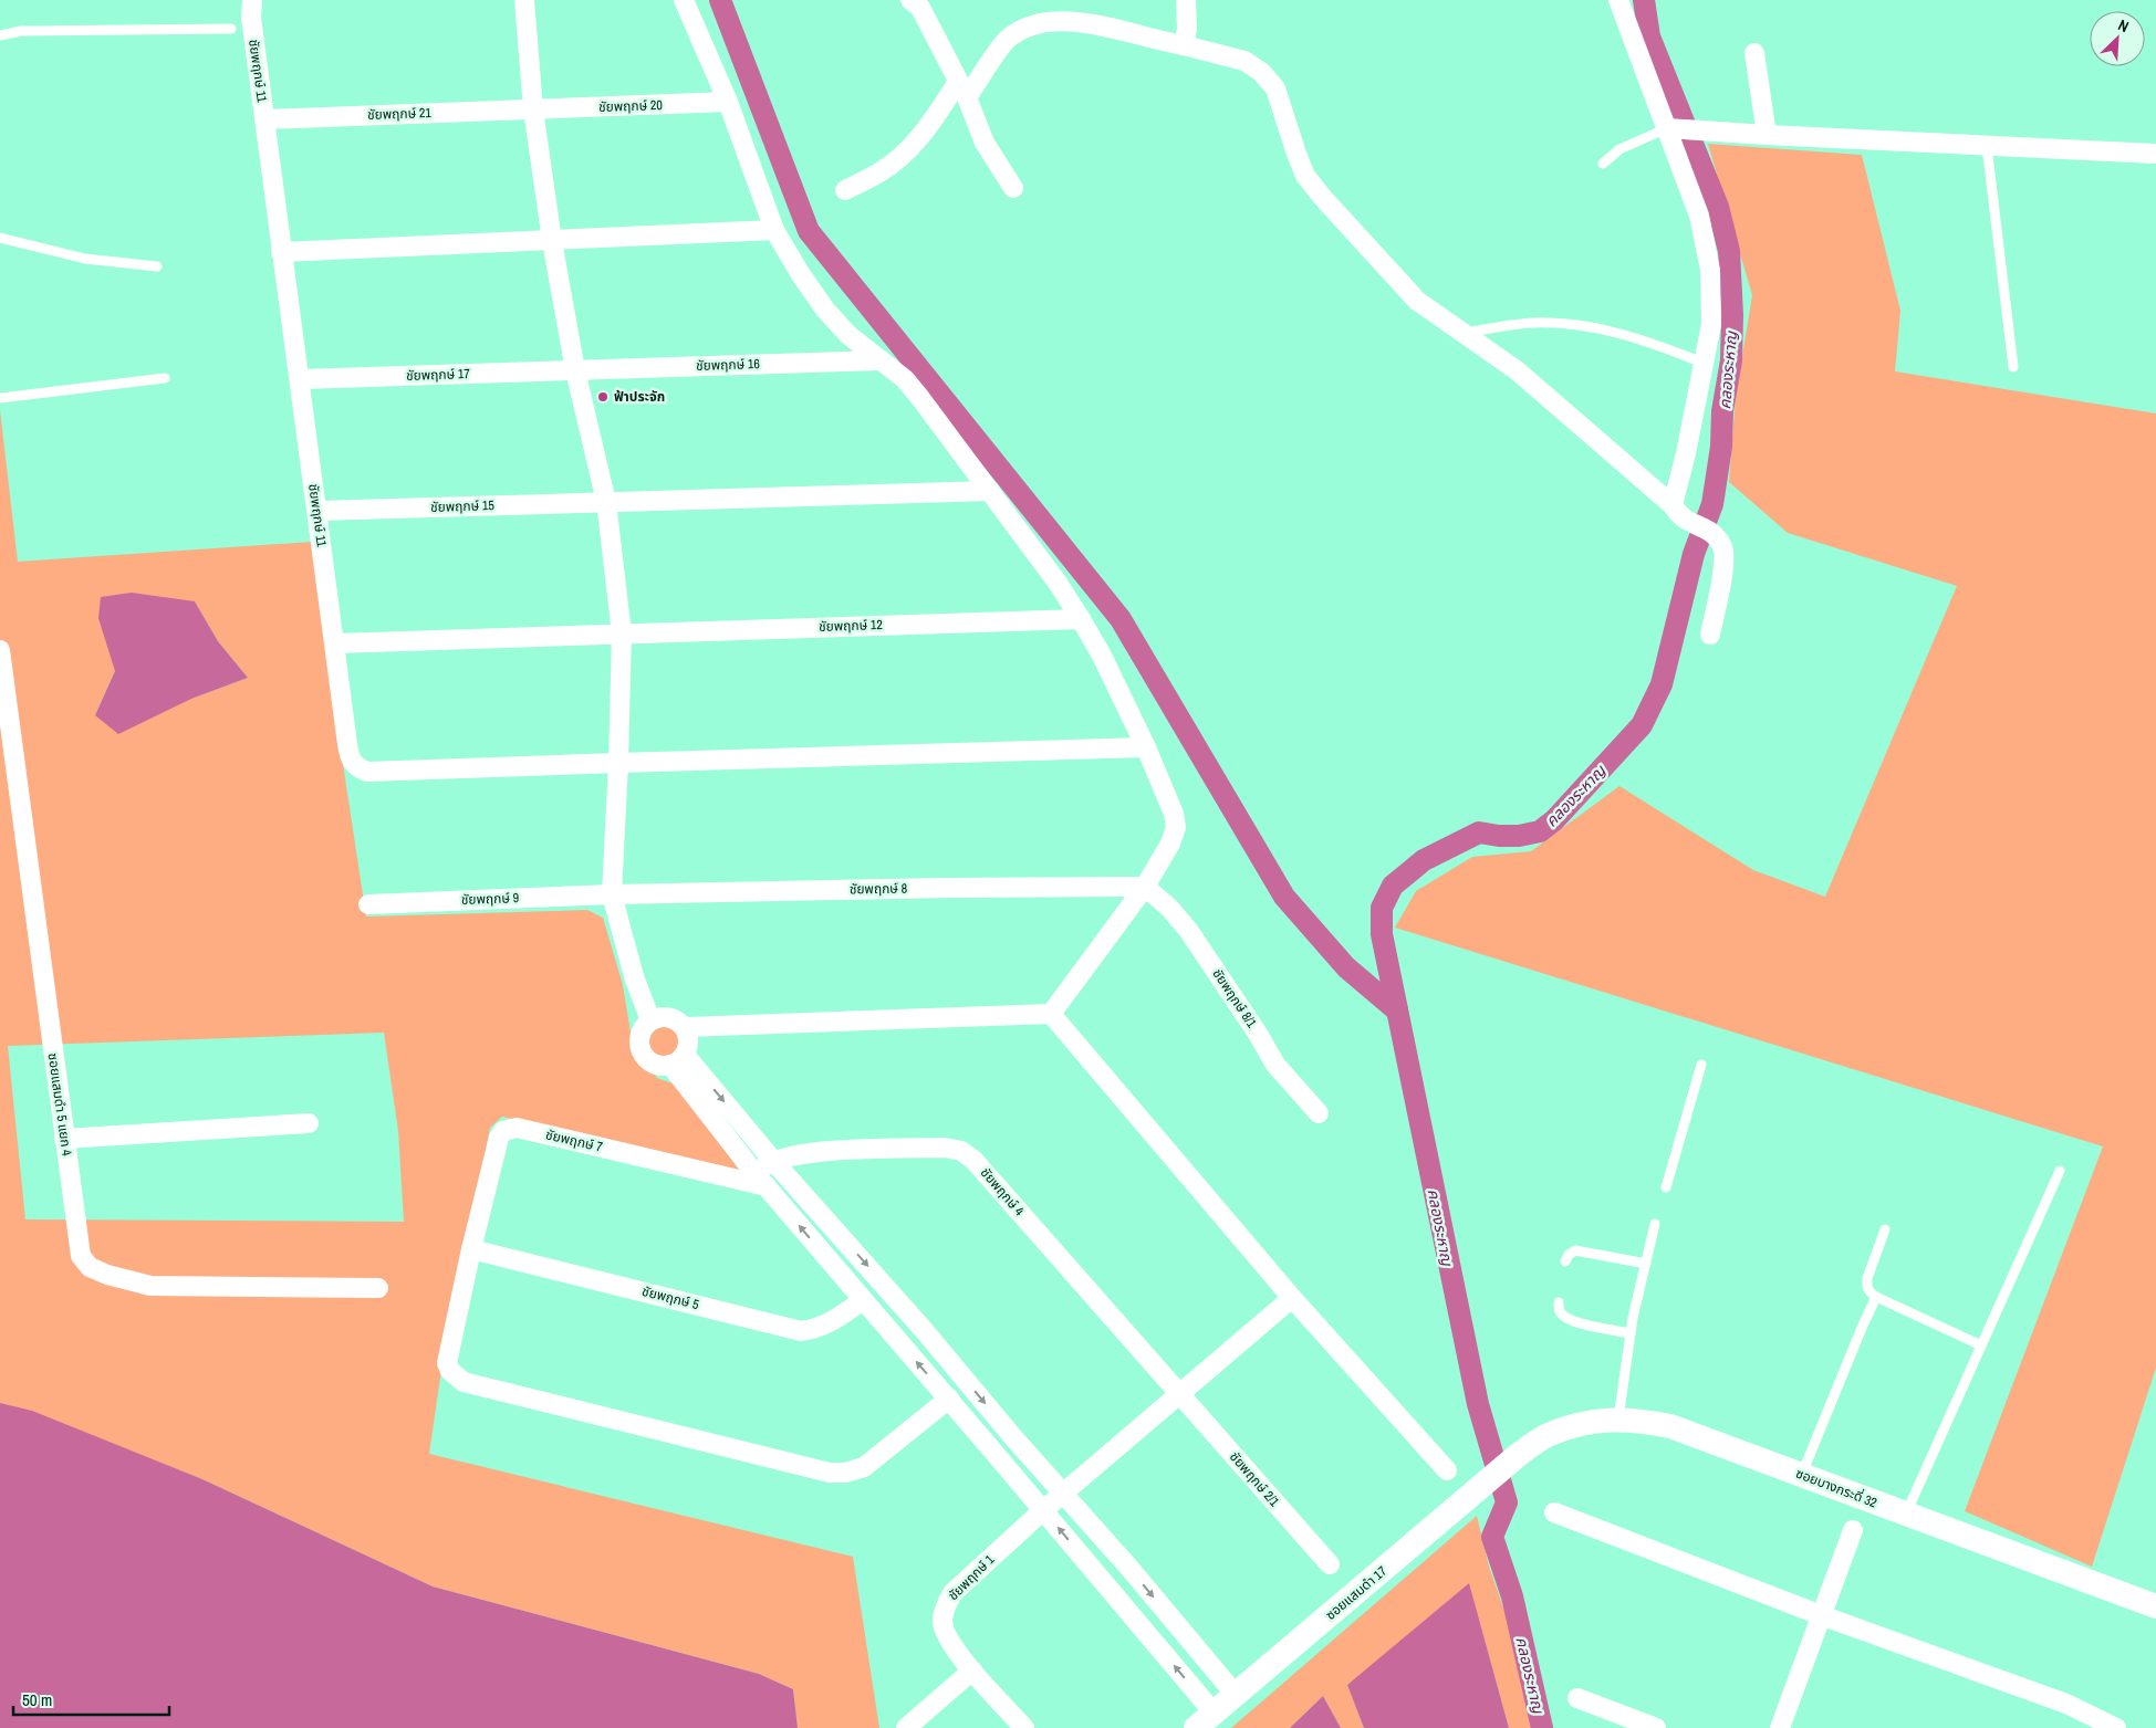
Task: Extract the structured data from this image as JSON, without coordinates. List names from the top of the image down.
{
  "streets": {
    "street": [
      "ชัยพฤกษ์ 11",
      "ชัยพฤกษ์ 20",
      "ชัยพฤกษ์ 21",
      "ชัยพฤกษ์ 16",
      "ชัยพฤกษ์ 17",
      "ชัยพฤกษ์ 15",
      "ชัยพฤกษ์ 12",
      "ชัยพฤกษ์ 8",
      "ชัยพฤกษ์ 9",
      "ชัยพฤกษ์ 8/1",
      "ซอยแสมดำ 5 แยก 4",
      "ชัยพฤกษ์ 7",
      "ชัยพฤกษ์ 4",
      "ชัยพฤกษ์ 5",
      "ชัยพฤกษ์ 2/1",
      "ซอยบางกระดี่ 32",
      "ชัยพฤกษ์ 1",
      "ซอยแสมดำ 17"
    ]
  },
  "crossings": [
    ["ชัยพฤกษ์ 11", "ชัยพฤกษ์ 21"],
    ["ชัยพฤกษ์ 11", "ชัยพฤกษ์ 17"],
    ["ชัยพฤกษ์ 11", "ชัยพฤกษ์ 15"],
    ["ชัยพฤกษ์ 11", "ชัยพฤกษ์ 12"],
    ["ชัยพฤกษ์ 20", "ชัยพฤกษ์ 21"],
    ["ชัยพฤกษ์ 16", "ชัยพฤกษ์ 17"],
    ["ชัยพฤกษ์ 8", "ชัยพฤกษ์ 9"],
    ["ชัยพฤกษ์ 8", "ชัยพฤกษ์ 8/1"],
    ["ชัยพฤกษ์ 7", "ชัยพฤกษ์ 4"],
    ["ชัยพฤกษ์ 7", "ชัยพฤกษ์ 5"],
    ["ชัยพฤกษ์ 4", "ชัยพฤกษ์ 2/1"],
    ["ชัยพฤกษ์ 4", "ชัยพฤกษ์ 1"],
    ["ชัยพฤกษ์ 2/1", "ชัยพฤกษ์ 1"],
    ["ซอยบางกระดี่ 32", "ซอยแสมดำ 17"]
  ],
  "water": ["คลองระหาญ"],
  "places": ["ฟ้าประจัก"],
  "scale_bar": "50 m",
  "north": "top right"
}
